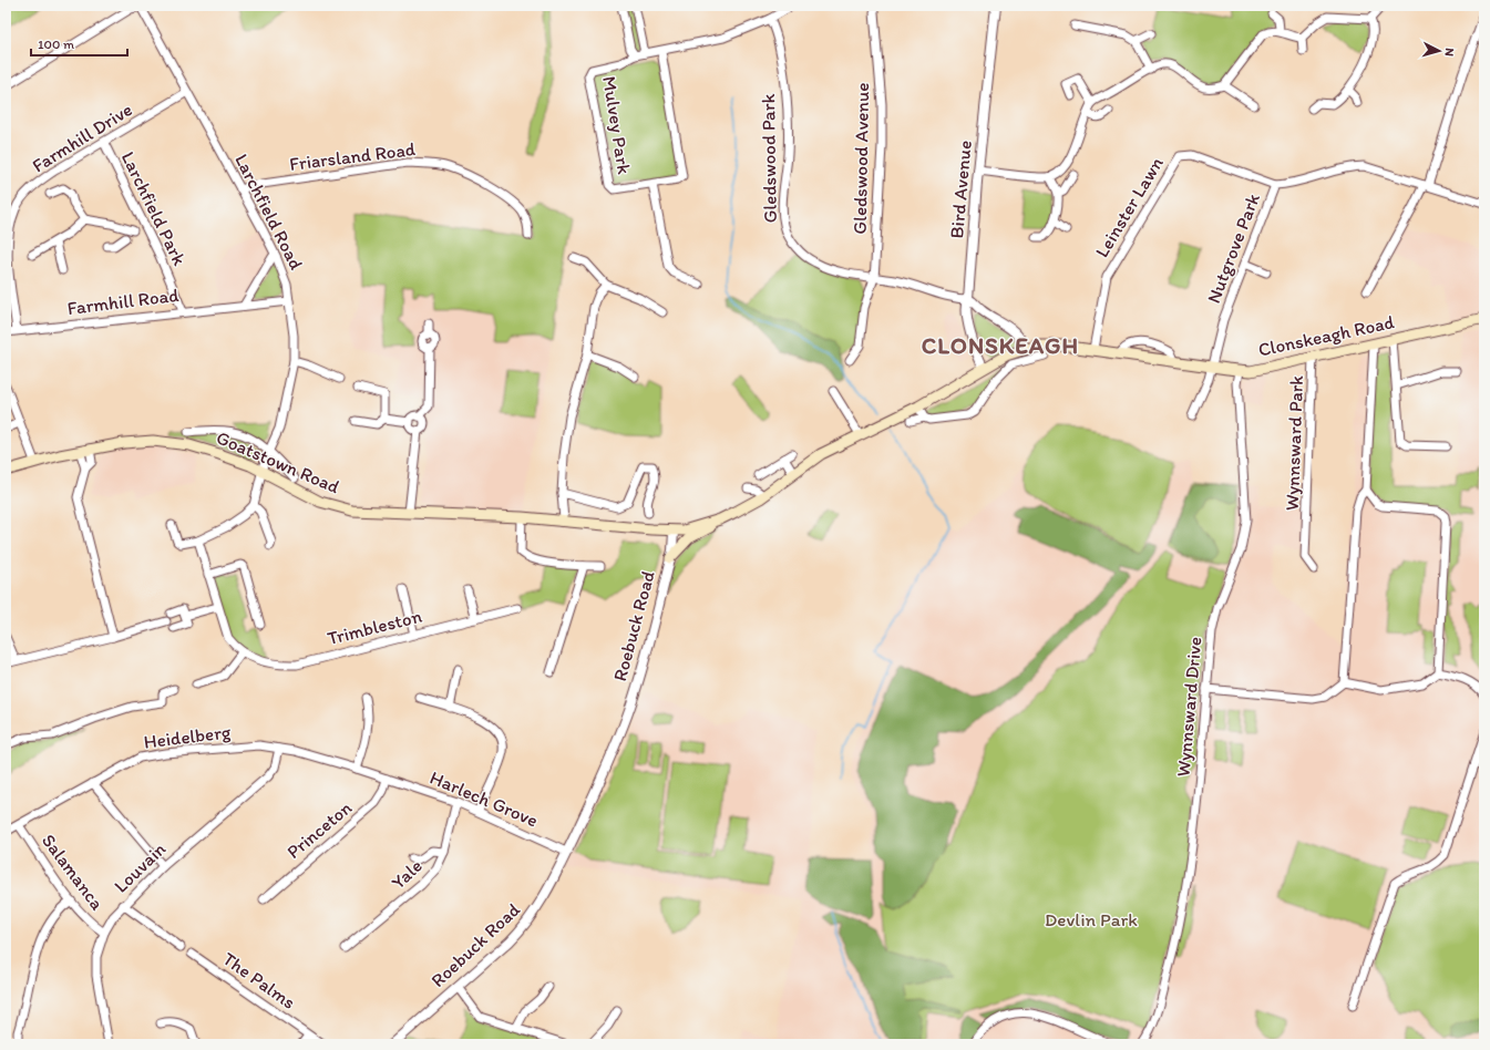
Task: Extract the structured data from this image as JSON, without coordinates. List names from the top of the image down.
{
  "streets": {
    "main road": ["Clonskeagh Road", "Goatstown Road"],
    "street": [
      "Mulvey Park",
      "Farmhill Drive",
      "Friarsland Road",
      "Gledswood Park",
      "Gledswood Avenue",
      "Bird Avenue",
      "Leinster Lawn",
      "Larchfield Park",
      "Larchfield Road",
      "Nutgrove Park",
      "Farmhill Road",
      "Wynnsward Park",
      "Roebuck Road",
      "Trimbleston",
      "Wynnsward Drive",
      "Heidelberg",
      "Harlech Grove",
      "Princeton",
      "Louvain",
      "Salamanca",
      "Yale",
      "The Palms"
    ]
  },
  "crossings": [
    ["Farmhill Drive", "Larchfield Park"],
    ["Farmhill Drive", "Larchfield Road"],
    ["Farmhill Drive", "Farmhill Road"],
    ["Friarsland Road", "Larchfield Road"],
    ["Gledswood Park", "Gledswood Avenue"],
    ["Gledswood Park", "Bird Avenue"],
    ["Leinster Lawn", "Nutgrove Park"],
    ["Leinster Lawn", "Clonskeagh Road"],
    ["Larchfield Park", "Farmhill Road"],
    ["Larchfield Road", "Farmhill Road"],
    ["Larchfield Road", "Goatstown Road"],
    ["Nutgrove Park", "Clonskeagh Road"],
    ["Clonskeagh Road", "Wynnsward Park"],
    ["Clonskeagh Road", "Wynnsward Drive"],
    ["Goatstown Road", "Roebuck Road"],
    ["Roebuck Road", "Harlech Grove"],
    ["Heidelberg", "Harlech Grove"],
    ["Heidelberg", "Princeton"],
    ["Heidelberg", "Louvain"],
    ["Heidelberg", "Salamanca"],
    ["Harlech Grove", "Princeton"],
    ["Harlech Grove", "Yale"],
    ["Louvain", "Salamanca"]
  ],
  "districts": ["CLONSKEAGH"],
  "parks": ["Devlin Park"],
  "scale_bar": "100 m",
  "north": "right"
}
